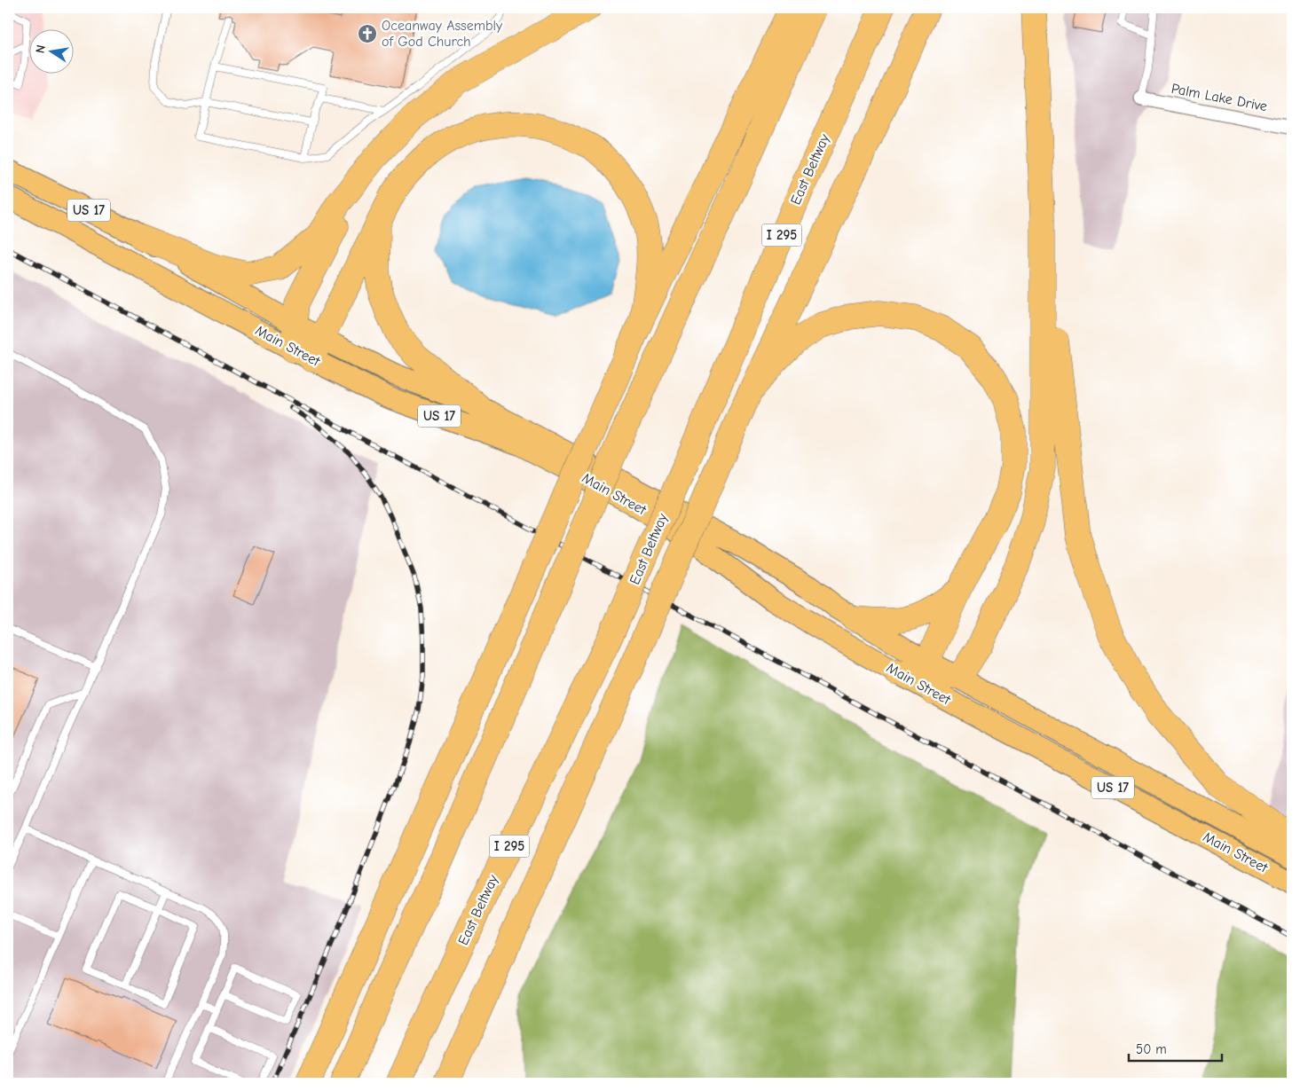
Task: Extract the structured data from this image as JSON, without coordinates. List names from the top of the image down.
{
  "streets": {
    "highway": ["East Beltway", "I 295"],
    "main road": ["US 17", "Main Street"],
    "street": ["Palm Lake Drive"]
  },
  "places": {
    "church": ["Oceanway Assembly of God Church"]
  },
  "scale_bar": "50 m",
  "north": "left"
}
